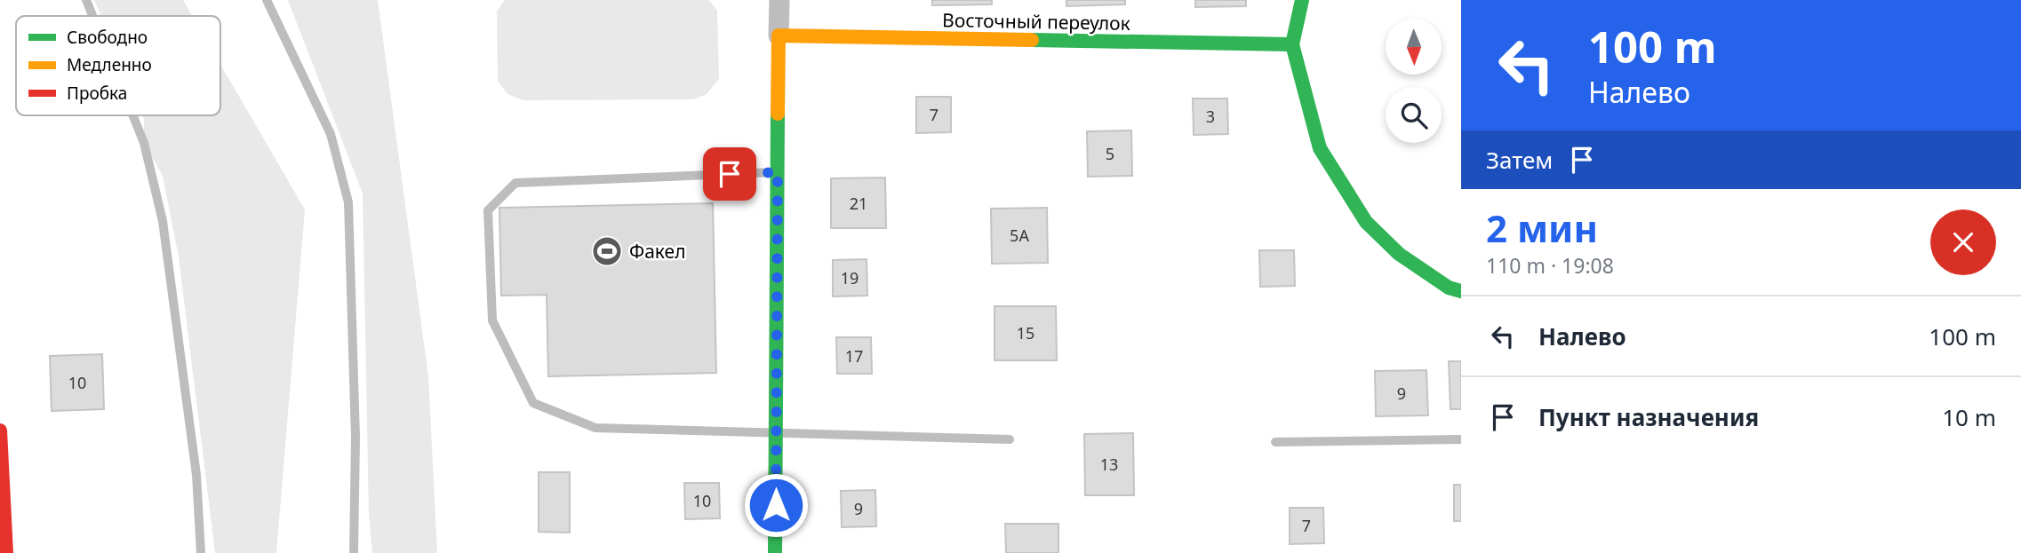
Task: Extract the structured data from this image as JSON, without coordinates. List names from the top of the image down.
{
  "streets": {
    "street": ["Восточный переулок"]
  },
  "places": {
    "sports": ["Факел"]
  },
  "house_numbers": [
    "7",
    "3",
    "5",
    "21",
    "5А",
    "19",
    "15",
    "17",
    "10",
    "9",
    "13",
    "10",
    "9",
    "7"
  ],
  "legend": ["Свободно", "Медленно", "Пробка"],
  "north": "bottom",
  "page": {
    "turn": ["100 m", "Налево"],
    "then": "Затем",
    "heading": ["2 мин", "110 m · 19:08"],
    "list": [
      {
        "name": "Налево",
        "value": "100 m"
      },
      {
        "name": "Пункт назначения",
        "value": "10 m"
      }
    ]
  }
}
